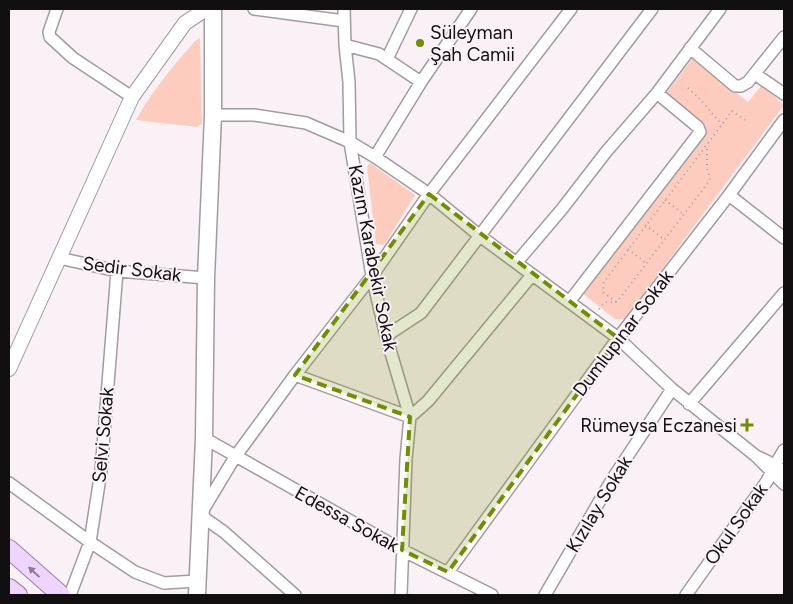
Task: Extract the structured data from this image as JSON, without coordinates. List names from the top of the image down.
{
  "streets": {
    "street": [
      "Kazım Karabekir Sokak",
      "Sedir Sokak",
      "Dumlupınar Sokak",
      "Selvi Sokak",
      "Kızılay Sokak",
      "Edessa Sokak",
      "Okul Sokak"
    ]
  },
  "crossings": [
    ["Kazım Karabekir Sokak", "Edessa Sokak"],
    ["Sedir Sokak", "Selvi Sokak"],
    ["Dumlupınar Sokak", "Edessa Sokak"]
  ],
  "places": {
    "other": ["Süleyman Şah Camii"],
    "health": ["Rümeysa Eczanesi"]
  }
}
